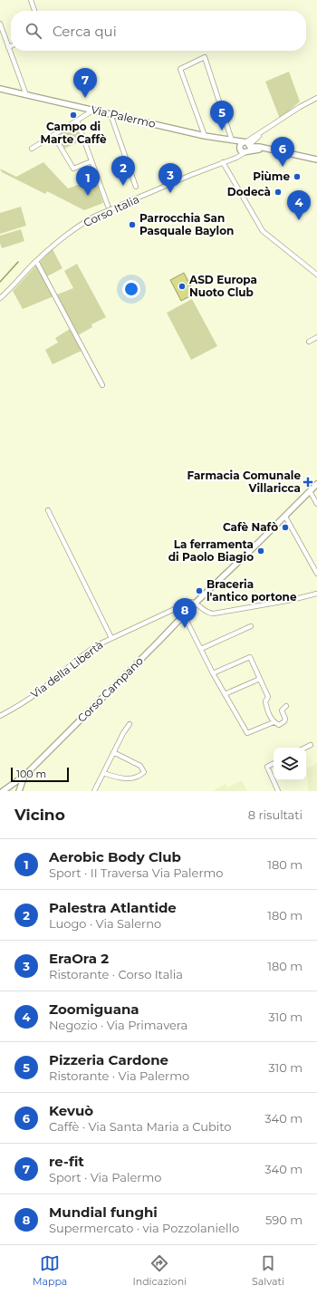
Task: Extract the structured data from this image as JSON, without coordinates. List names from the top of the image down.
{
  "streets": {
    "main road": ["Via Palermo", "Corso Campano"],
    "street": ["Corso Italia", "Via della Libertà"]
  },
  "crossings": [
    ["Via della Libertà", "Corso Campano"]
  ],
  "places": {
    "other": [
      "Campo di Marte Caffè",
      "Piùme",
      "Dodecà",
      "Parrocchia San Pasquale Baylon",
      "ASD Europa Nuoto Club",
      "Cafè Nafò",
      "La ferramenta di Paolo Biagio",
      "Braceria l'antico portone"
    ],
    "health": ["Farmacia Comunale Villaricca"]
  },
  "scale_bar": "100 m",
  "page": {
    "search": "Cerca qui",
    "pins": [
      "7",
      "5",
      "6",
      "2",
      "3",
      "1",
      "4",
      "8"
    ],
    "scale": "100 m",
    "heading": ["Vicino", "8 risultati"],
    "list": [
      {
        "mark": "1",
        "name": "Aerobic Body Club",
        "note": "Sport · II Traversa Via Palermo",
        "value": "180 m"
      },
      {
        "mark": "2",
        "name": "Palestra Atlantide",
        "note": "Luogo · Via Salerno",
        "value": "180 m"
      },
      {
        "mark": "3",
        "name": "EraOra 2",
        "note": "Ristorante · Corso Italia",
        "value": "180 m"
      },
      {
        "mark": "4",
        "name": "Zoomiguana",
        "note": "Negozio · Via Primavera",
        "value": "310 m"
      },
      {
        "mark": "5",
        "name": "Pizzeria Cardone",
        "note": "Ristorante · Via Palermo",
        "value": "310 m"
      },
      {
        "mark": "6",
        "name": "Kevuò",
        "note": "Caffè · Via Santa Maria a Cubito",
        "value": "340 m"
      },
      {
        "mark": "7",
        "name": "re-fit",
        "note": "Sport · Via Palermo",
        "value": "340 m"
      },
      {
        "mark": "8",
        "name": "Mundial funghi",
        "note": "Supermercato · via Pozzolaniello",
        "value": "590 m"
      }
    ],
    "nav": ["Mappa", "Indicazioni", "Salvati"]
  }
}
